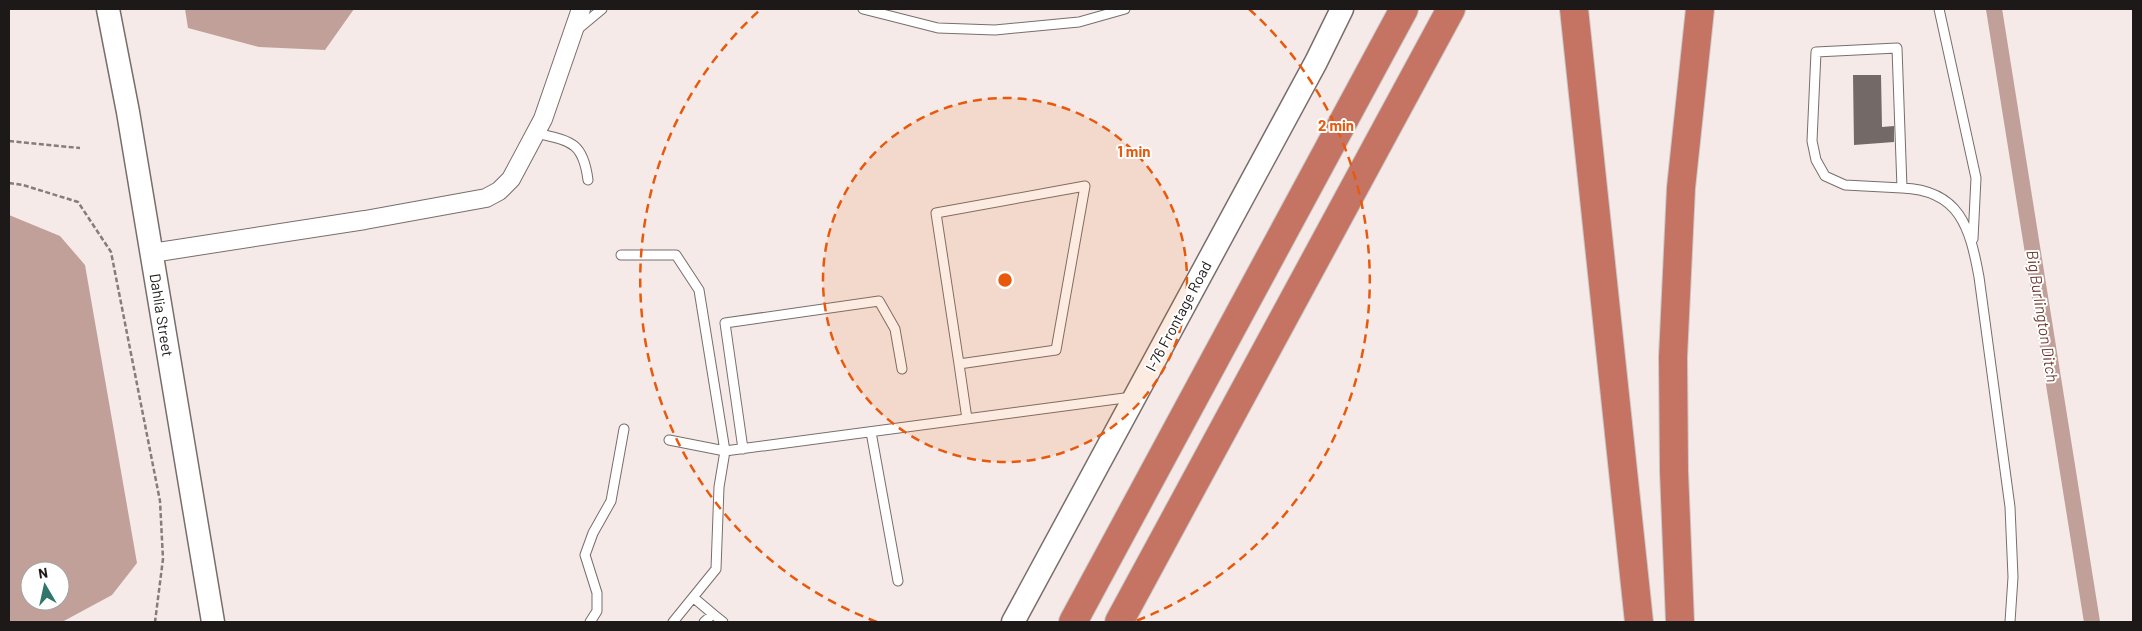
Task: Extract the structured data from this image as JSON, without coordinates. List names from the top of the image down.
{
  "streets": {
    "street": ["Dahlia Street", "I-76 Frontage Road"]
  },
  "water": ["Big Burlington Ditch"],
  "north": "top",
  "rings": ["2 min", "1 min"]
}
